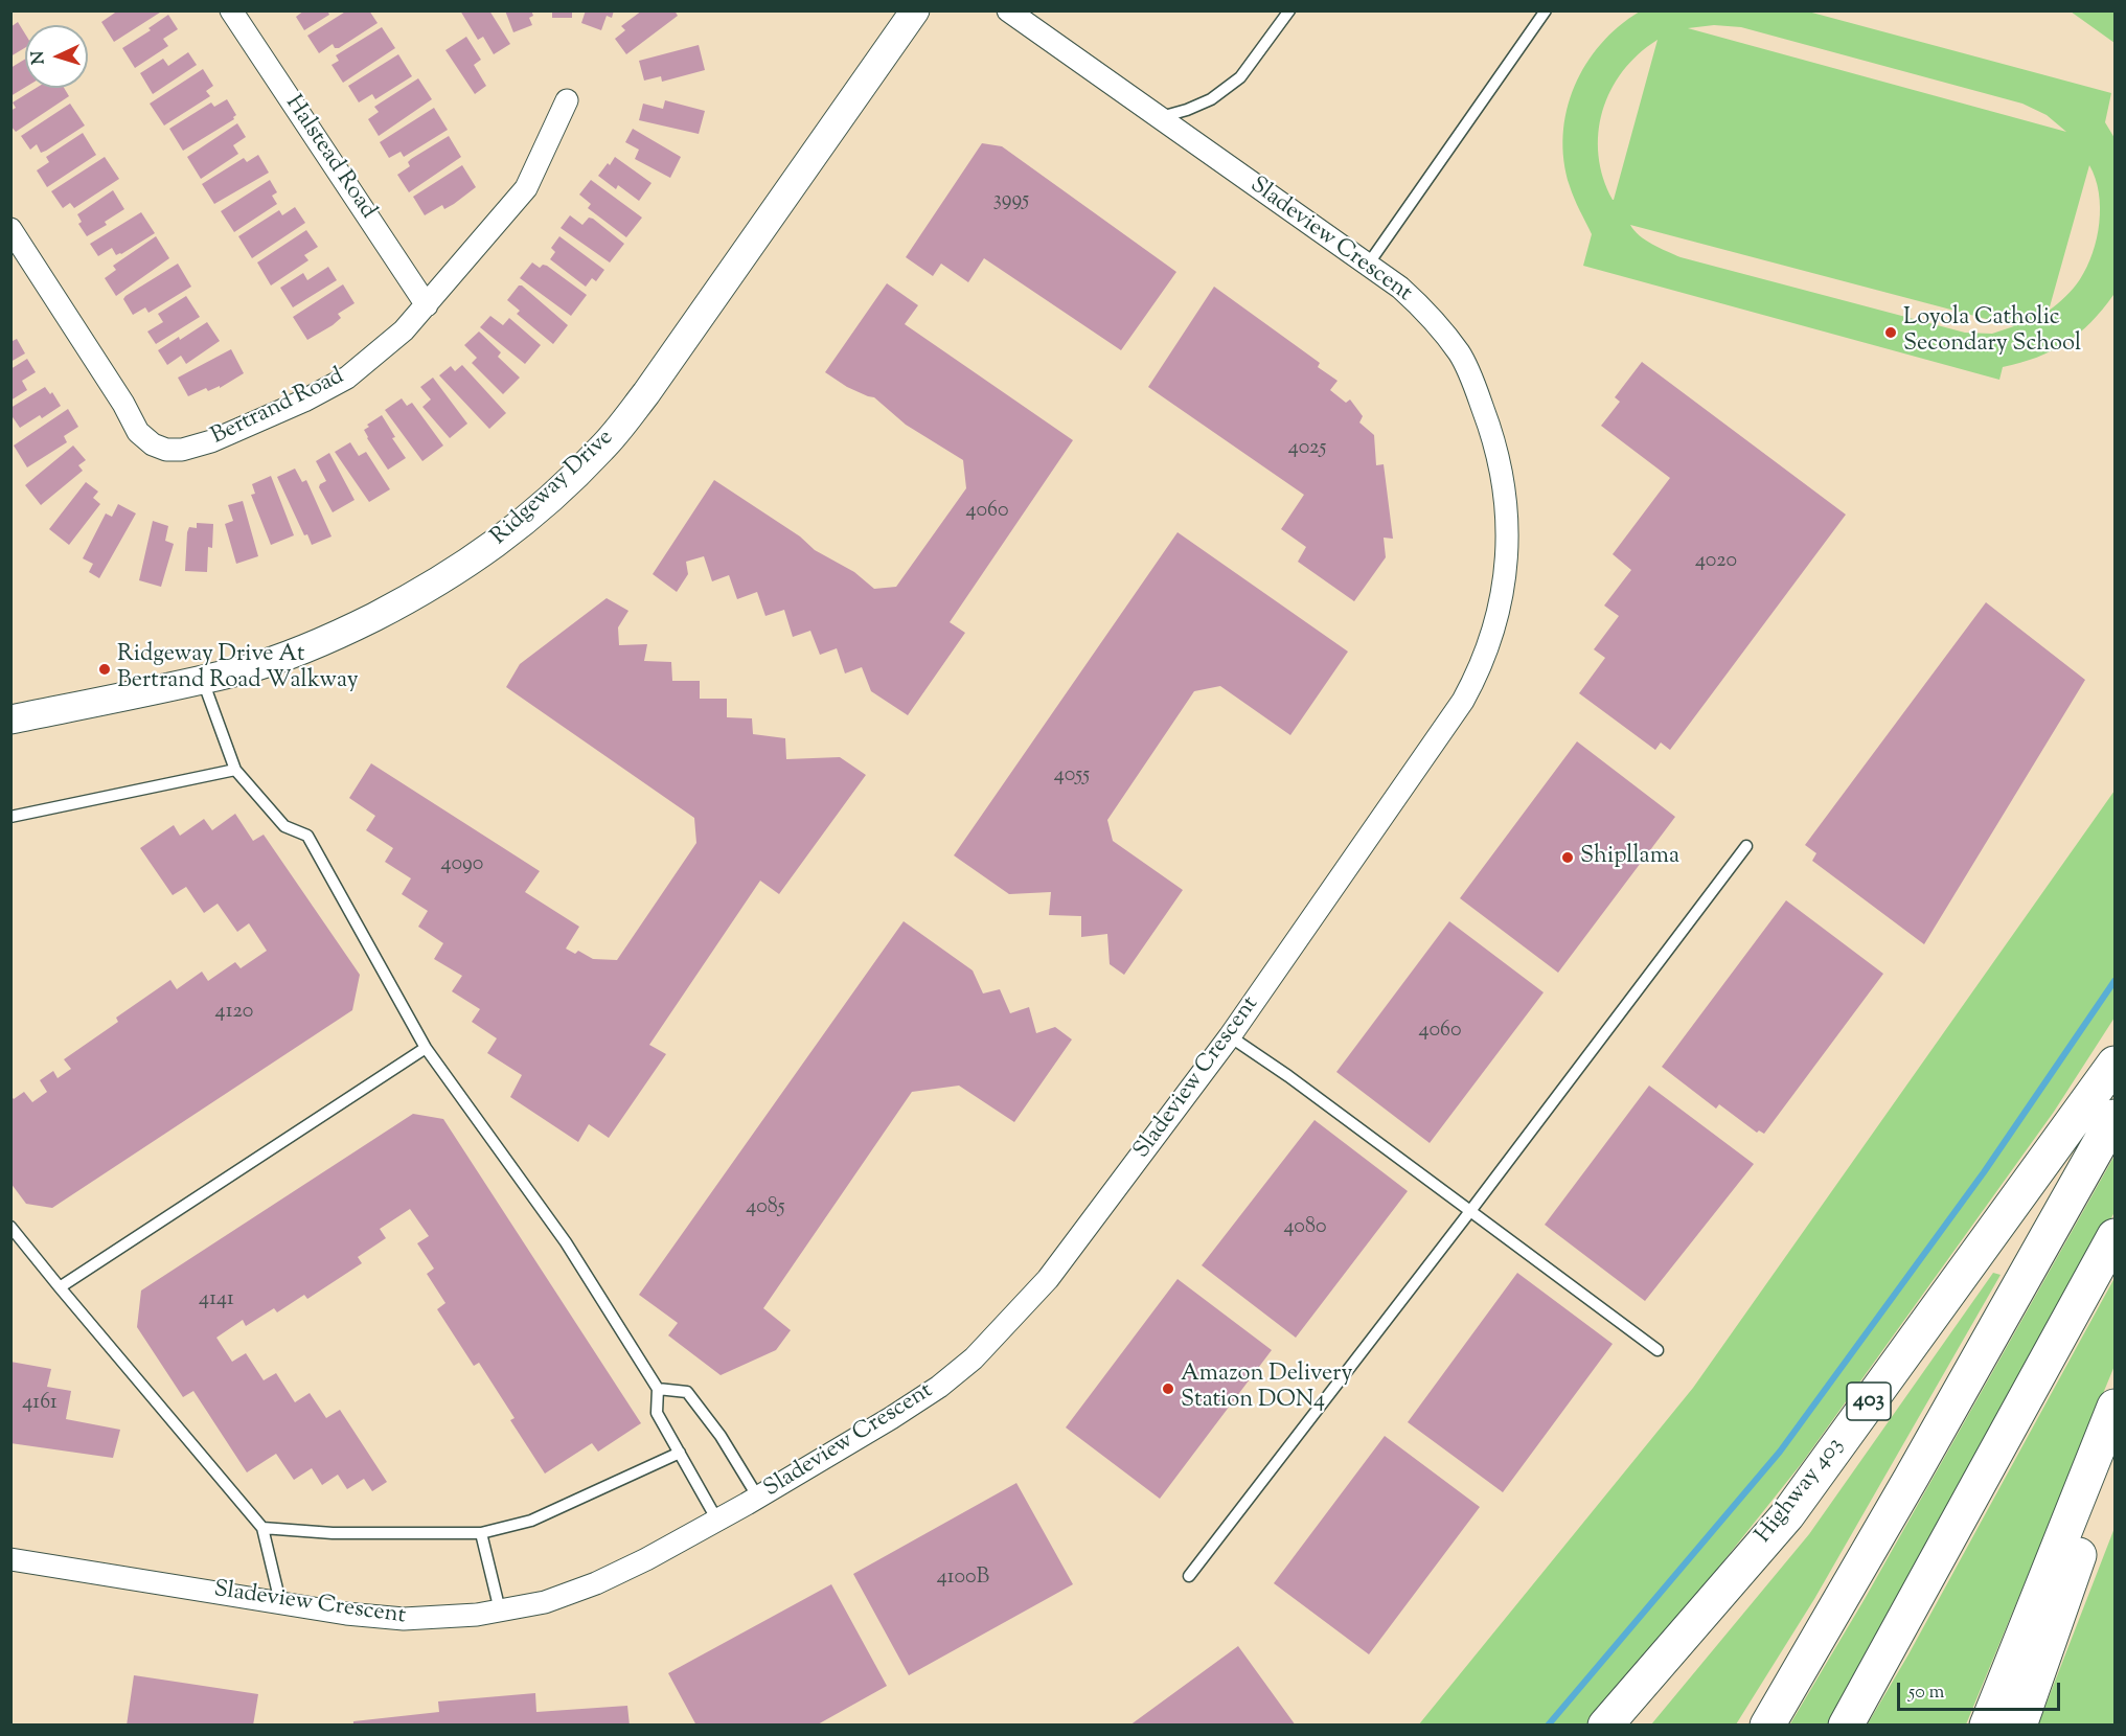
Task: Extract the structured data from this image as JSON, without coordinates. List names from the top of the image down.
{
  "streets": {
    "highway": ["403", "Highway 403"],
    "street": [
      "Halstead Road",
      "Sladeview Crescent",
      "Bertrand Road",
      "Ridgeway Drive"
    ]
  },
  "crossings": [
    ["Halstead Road", "Bertrand Road"]
  ],
  "places": [
    "Loyola Catholic Secondary School",
    "Ridgeway Drive At Bertrand Road Walkway",
    "Shipllama",
    "Amazon Delivery Station DON4"
  ],
  "house_numbers": [
    "3995",
    "4025",
    "4060",
    "4020",
    "4055",
    "4090",
    "4120",
    "4060",
    "4085",
    "4080",
    "4141",
    "4161",
    "4100B"
  ],
  "scale_bar": "50 m",
  "north": "left"
}
